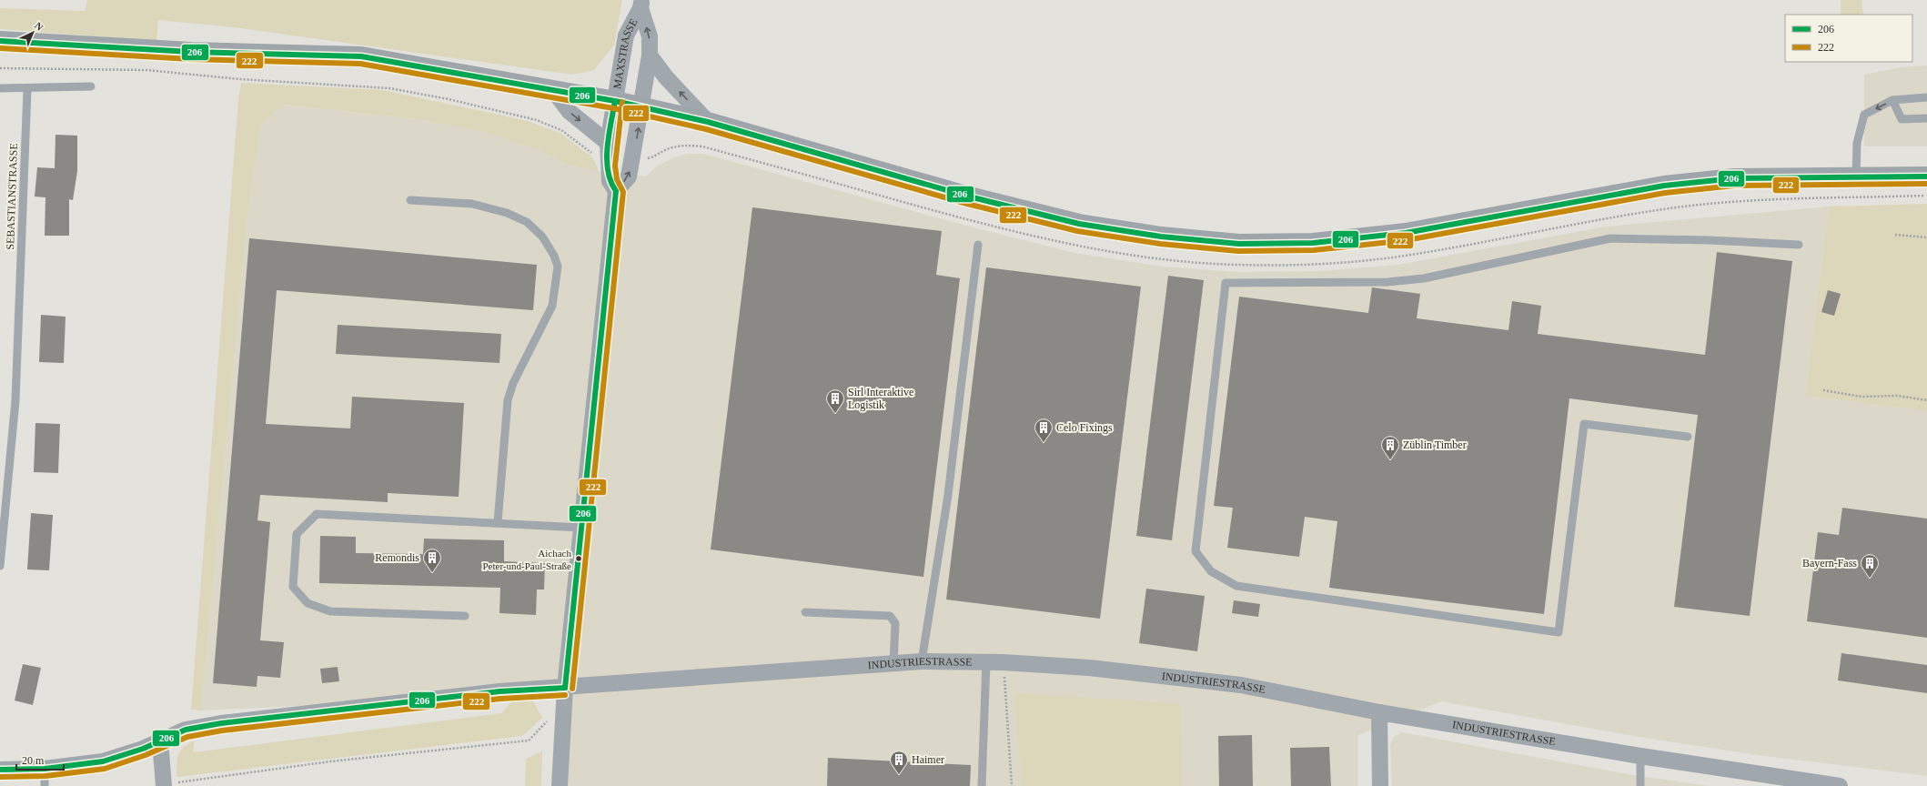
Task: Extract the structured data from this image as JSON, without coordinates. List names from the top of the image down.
{
  "streets": {
    "street": ["MAXSTRASSE", "INDUSTRIESTRASSE"],
    "lane": ["SEBASTIANSTRASSE"]
  },
  "places": {
    "building": [
      "Sirl Interaktive Logistik",
      "Celo Fixings",
      "Züblin Timber",
      "Remondis",
      "Bayern-Fass",
      "Haimer"
    ],
    "other": ["Aichach Peter-und-Paul-Straße"]
  },
  "lines": ["transit line 206", "transit line 222"],
  "legend": ["206", "222"],
  "scale_bar": "20 m",
  "north": "top right"
}
